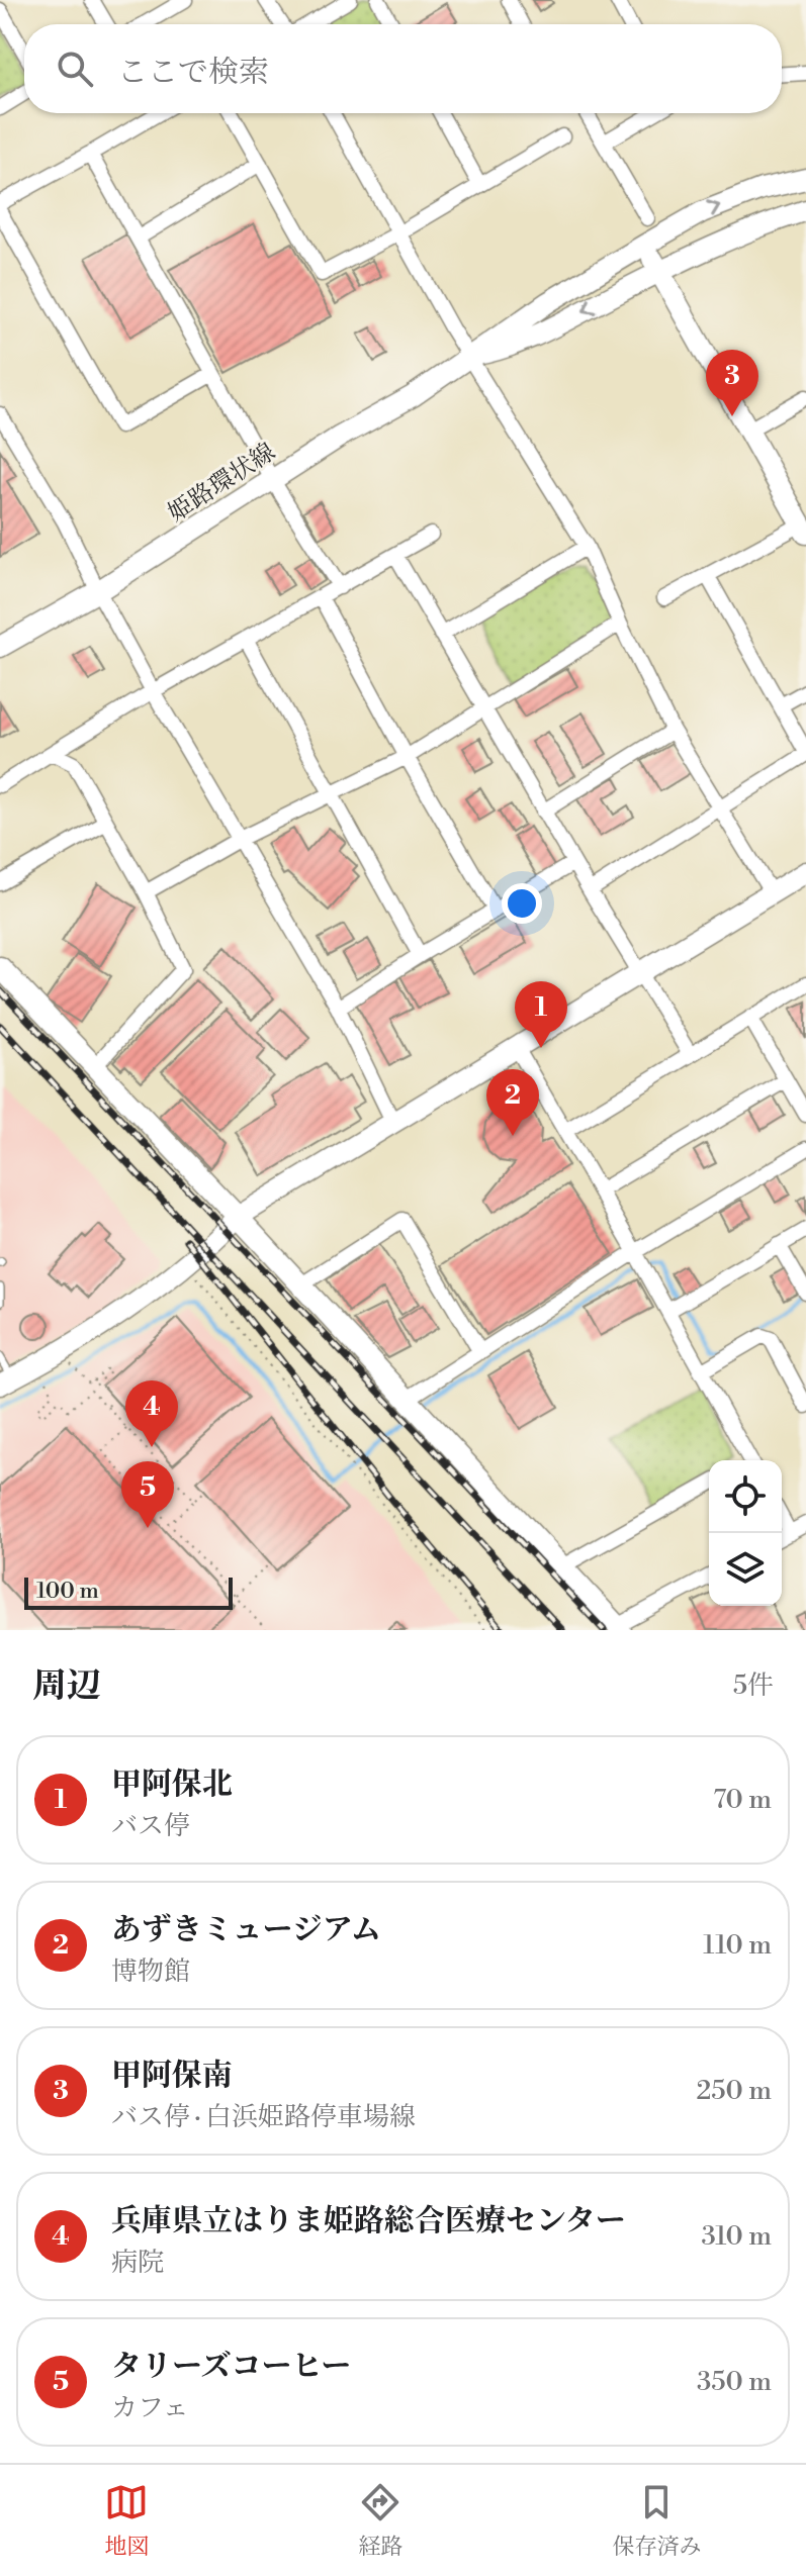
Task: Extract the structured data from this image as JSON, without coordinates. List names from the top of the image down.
{
  "streets": {
    "street": ["姫路環状線"]
  },
  "scale_bar": "100 m",
  "page": {
    "search": "ここで検索",
    "pins": [
      "3",
      "1",
      "2",
      "4",
      "5"
    ],
    "scale": "100 m",
    "heading": ["周辺", "5件"],
    "list": [
      {
        "mark": "1",
        "name": "甲阿保北",
        "note": "バス停",
        "value": "70 m"
      },
      {
        "mark": "2",
        "name": "あずきミュージアム",
        "note": "博物館",
        "value": "110 m"
      },
      {
        "mark": "3",
        "name": "甲阿保南",
        "note": "バス停 · 白浜姫路停車場線",
        "value": "250 m"
      },
      {
        "mark": "4",
        "name": "兵庫県立はりま姫路総合医療センター",
        "note": "病院",
        "value": "310 m"
      },
      {
        "mark": "5",
        "name": "タリーズコーヒー",
        "note": "カフェ",
        "value": "350 m"
      }
    ],
    "nav": ["地図", "経路", "保存済み"]
  }
}
